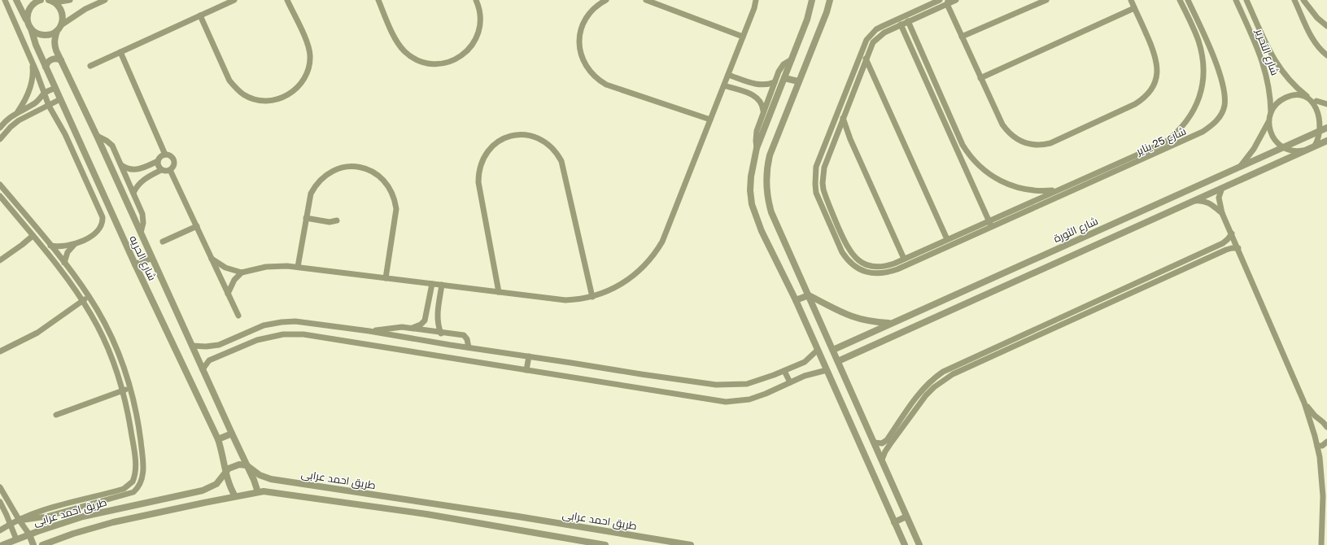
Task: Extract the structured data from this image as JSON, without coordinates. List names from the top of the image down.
{
  "streets": {
    "street": [
      "شارع التحرير",
      "شارع 25 يناير",
      "شارع الثورة",
      "شارع الحريه",
      "طريق احمد عرابى"
    ]
  },
  "crossings": [
    ["شارع التحرير", "شارع الثورة"],
    ["شارع الحريه", "طريق احمد عرابى"]
  ]
}
